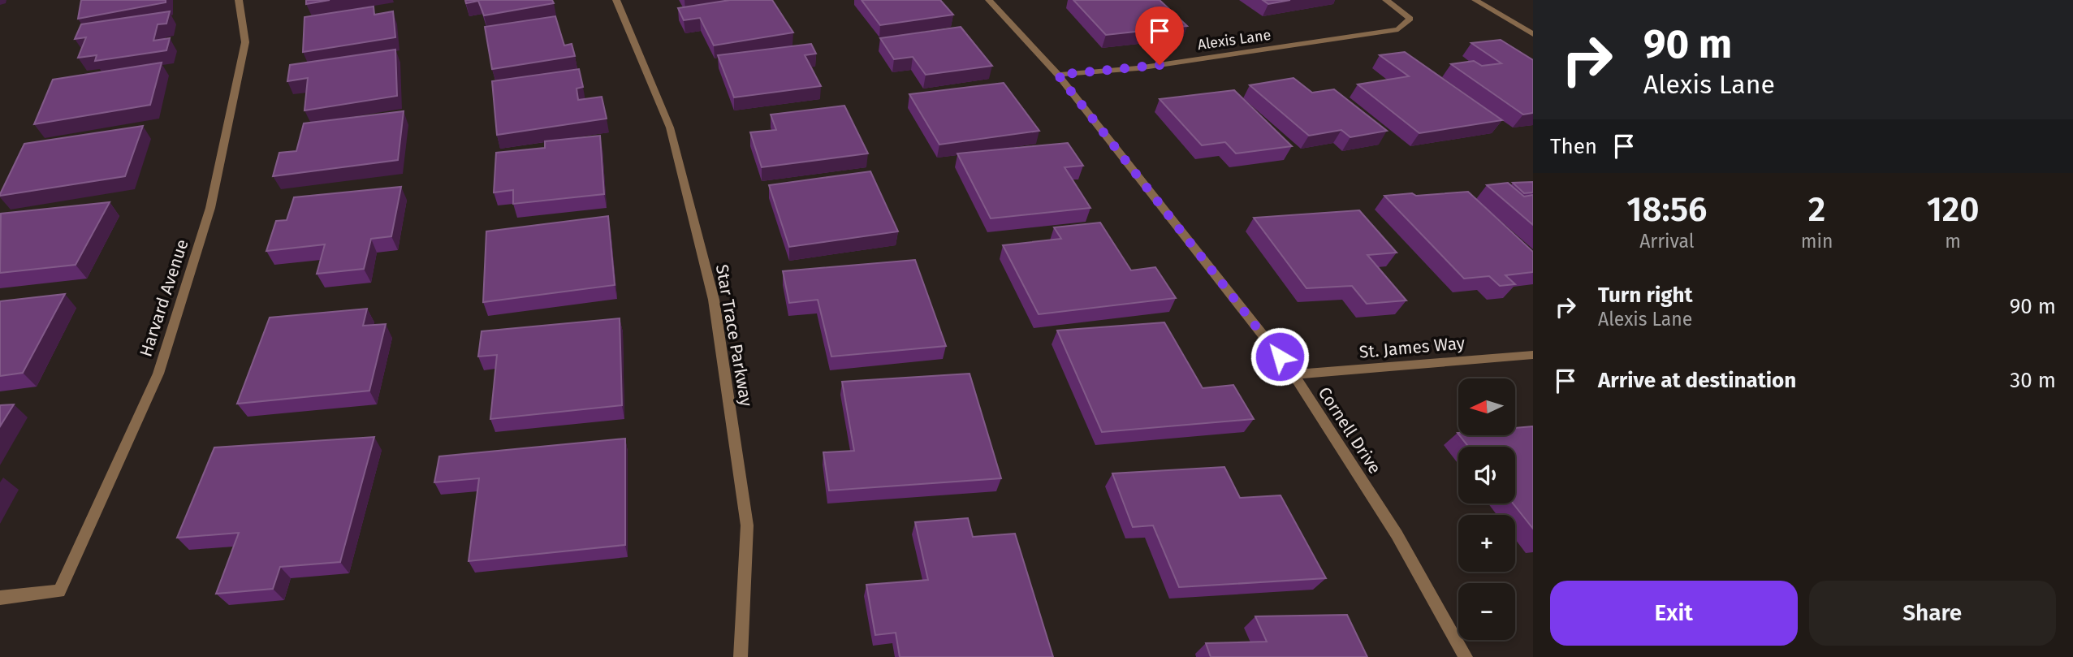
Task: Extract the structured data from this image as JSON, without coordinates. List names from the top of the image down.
{
  "streets": {
    "street": [
      "Alexis Lane",
      "Harvard Avenue",
      "Star Trace Parkway",
      "St. James Way",
      "Cornell Drive"
    ]
  },
  "crossings": [
    ["Alexis Lane", "Cornell Drive"],
    ["St. James Way", "Cornell Drive"]
  ],
  "north": "left",
  "page": {
    "turn": ["90 m", "Alexis Lane"],
    "then": "Then",
    "eta": [
      "18:56",
      "Arrival",
      "2",
      "min",
      "120",
      "m"
    ],
    "list": [
      {
        "name": "Turn right",
        "note": "Alexis Lane",
        "value": "90 m"
      },
      {
        "name": "Arrive at destination",
        "value": "30 m"
      }
    ],
    "map_buttons": ["+", "−"],
    "buttons": ["Exit", "Share"]
  }
}
